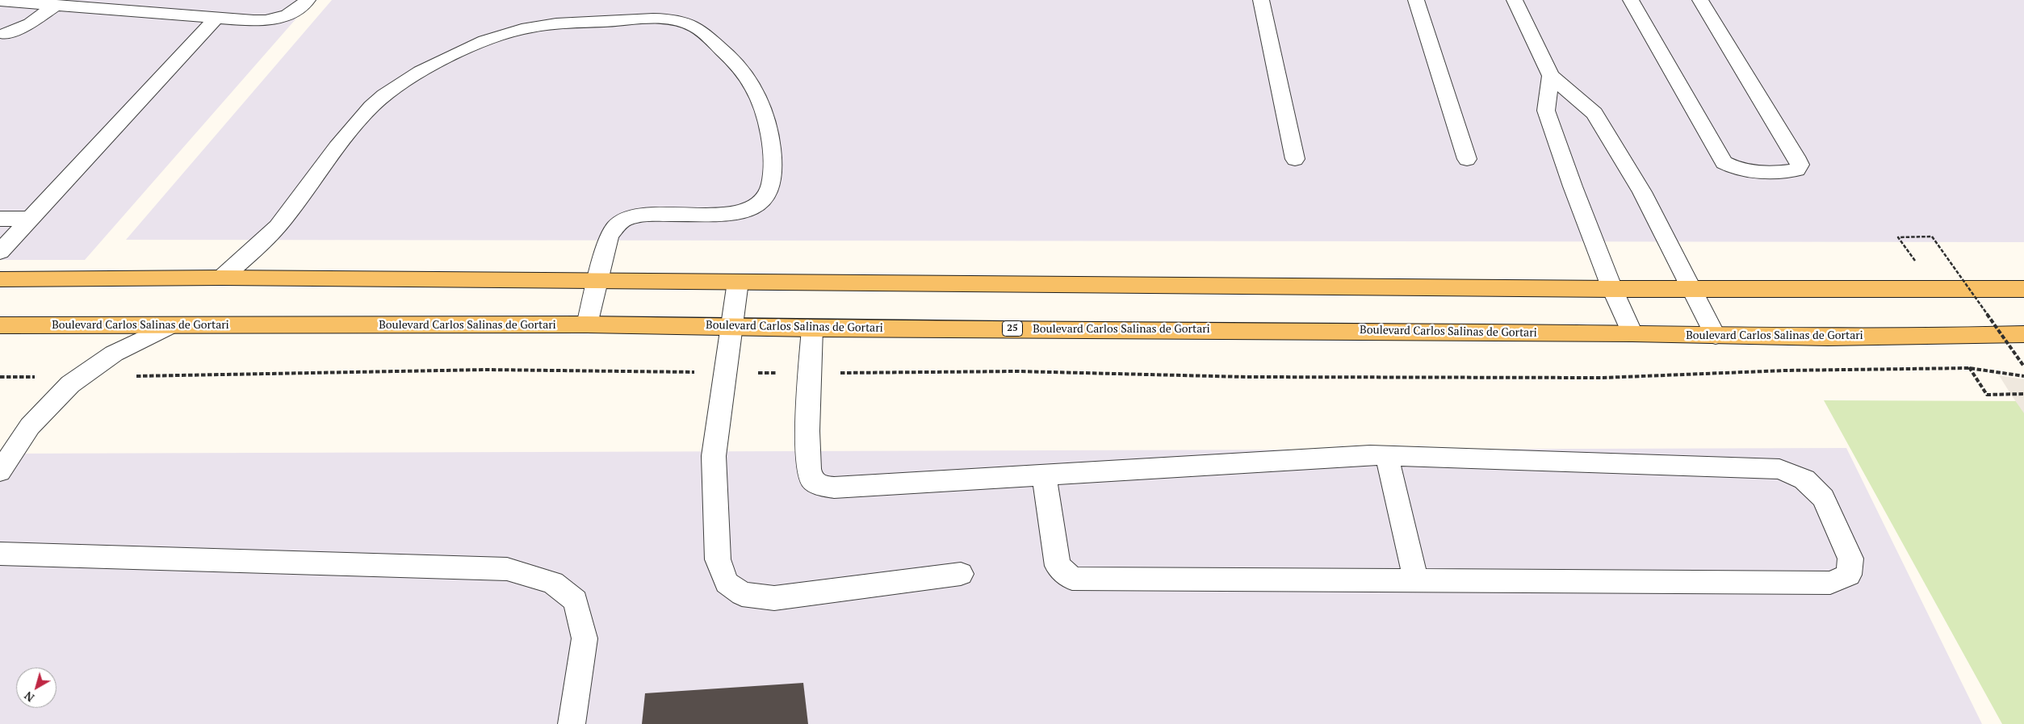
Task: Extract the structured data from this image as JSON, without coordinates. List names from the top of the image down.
{
  "streets": {
    "main road": ["Boulevard Carlos Salinas de Gortari", "25"]
  },
  "north": "bottom left"
}
